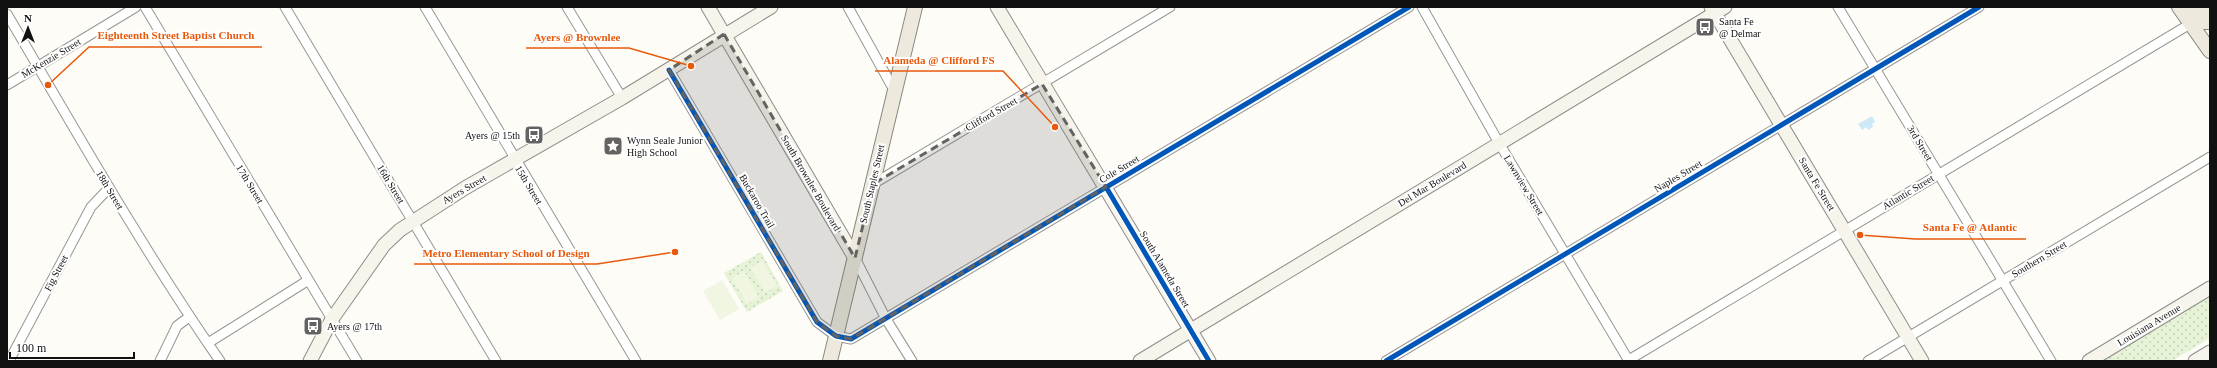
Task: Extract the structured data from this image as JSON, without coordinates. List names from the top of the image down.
{
  "streets": {
    "main road": [
      "South Brownlee Boulevard",
      "South Staples Street",
      "Del Mar Boulevard",
      "Santa Fe Street",
      "Ayers Street",
      "South Alameda Street",
      "Louisiana Avenue"
    ],
    "street": [
      "McKenzie Street",
      "Clifford Street",
      "3rd Street",
      "Cole Street",
      "Naples Street",
      "17th Street",
      "16th Street",
      "15th Street",
      "Lawnview Street",
      "18th Street",
      "Atlantic Street",
      "Buckaroo Trail",
      "Southern Street",
      "Fig Street"
    ]
  },
  "crossings": [
    ["McKenzie Street", "18th Street"],
    ["Clifford Street", "South Staples Street"],
    ["Clifford Street", "South Alameda Street"],
    ["3rd Street", "Naples Street"],
    ["3rd Street", "Atlantic Street"],
    ["3rd Street", "Southern Street"],
    ["Cole Street", "South Brownlee Boulevard"],
    ["Cole Street", "South Staples Street"],
    ["Cole Street", "Buckaroo Trail"],
    ["Cole Street", "South Alameda Street"],
    ["Naples Street", "Santa Fe Street"],
    ["Naples Street", "Lawnview Street"],
    ["South Brownlee Boulevard", "South Staples Street"],
    ["South Brownlee Boulevard", "Ayers Street"],
    ["17th Street", "Ayers Street"],
    ["16th Street", "Ayers Street"],
    ["South Staples Street", "Buckaroo Trail"],
    ["Del Mar Boulevard", "Santa Fe Street"],
    ["Del Mar Boulevard", "Lawnview Street"],
    ["Del Mar Boulevard", "South Alameda Street"],
    ["Santa Fe Street", "Atlantic Street"],
    ["Santa Fe Street", "Southern Street"],
    ["15th Street", "Ayers Street"],
    ["Lawnview Street", "Atlantic Street"],
    ["Ayers Street", "Buckaroo Trail"],
    ["18th Street", "Fig Street"]
  ],
  "places": {
    "bus stop": ["Santa Fe @ Delmar", "Ayers @ 15th", "Ayers @ 17th"],
    "other": [
      "Ayers @ Brownlee",
      "Eighteenth Street Baptist Church",
      "Alameda @ Clifford FS",
      "Santa Fe @ Atlantic",
      "Metro Elementary School of Design"
    ],
    "place": ["Wynn Seale Junior High School"]
  },
  "scale_bar": "100 m",
  "north": "top"
}
